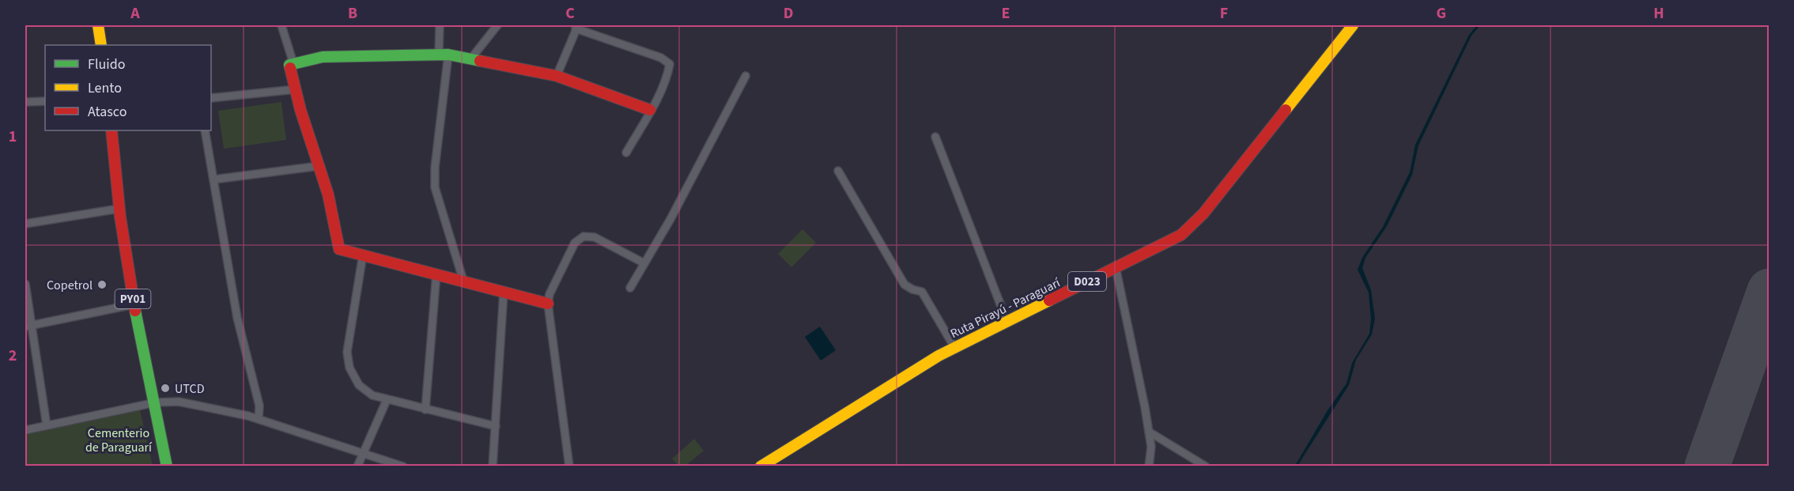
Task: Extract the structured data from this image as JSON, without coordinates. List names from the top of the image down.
{
  "streets": {
    "main road": ["D023", "PY01", "Ruta Pirayú - Paraguarí"]
  },
  "parks": ["Cementerio de Paraguarí"],
  "places": ["Copetrol", "UTCD"],
  "legend": ["Fluido", "Lento", "Atasco"],
  "grid": {
    "columns": [
      "A",
      "B",
      "C",
      "D",
      "E",
      "F",
      "G",
      "H"
    ],
    "rows": ["1", "2"]
  }
}
